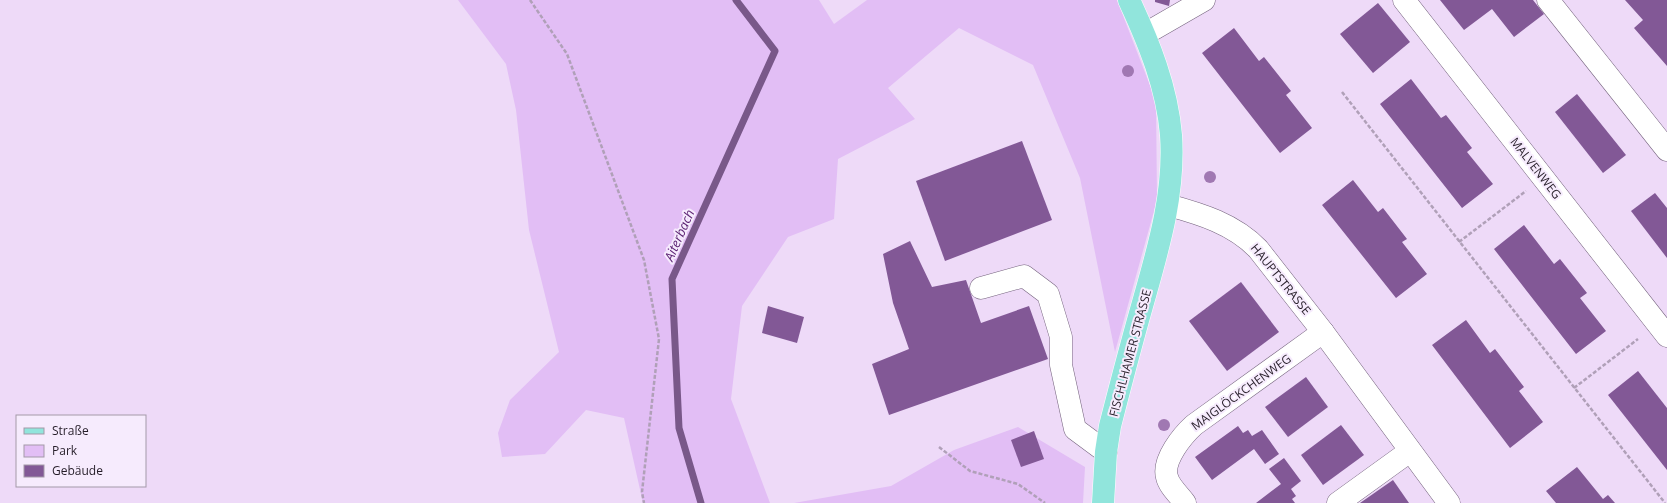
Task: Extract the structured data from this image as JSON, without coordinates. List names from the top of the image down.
{
  "streets": {
    "main road": ["FISCHLHAMER STRASSE"],
    "street": ["MALVENWEG", "HAUPTSTRASSE", "MAIGLÖCKCHENWEG"]
  },
  "crossings": [
    ["HAUPTSTRASSE", "FISCHLHAMER STRASSE"],
    ["HAUPTSTRASSE", "MAIGLÖCKCHENWEG"]
  ],
  "water": ["Aiterbach"],
  "legend": ["Straße", "Park", "Gebäude"]
}
